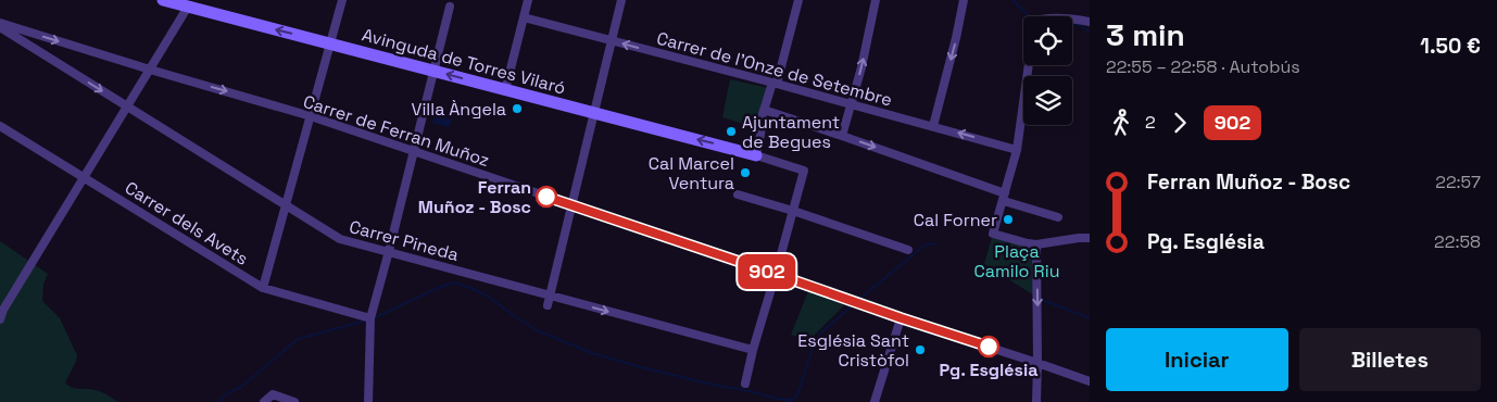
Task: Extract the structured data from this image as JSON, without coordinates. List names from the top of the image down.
{
  "streets": {
    "street": [
      "Avinguda de Torres Vilaró",
      "Carrer de l'Onze de Setembre",
      "Carrer de Ferran Muñoz",
      "Carrer dels Avets",
      "Carrer Pineda"
    ]
  },
  "one_way": ["Avinguda de Torres Vilaró", "Carrer Pineda"],
  "parks": ["Plaça Camilo Riu"],
  "places": [
    "Villa Àngela",
    "Ajuntament de Begues",
    "Cal Marcel Ventura",
    "Ferran Muñoz - Bosc",
    "Cal Forner",
    "Pg. Església",
    "Església Sant Cristòfol"
  ],
  "lines": ["bus line 902"],
  "page": {
    "on_map": "902",
    "heading": ["3 min", "22:55 – 22:58 · Autobús", "1.50 €"],
    "legs": ["2", "902"],
    "list": [
      {
        "name": "Ferran Muñoz - Bosc",
        "value": "22:57"
      },
      {
        "name": "Pg. Església",
        "value": "22:58"
      }
    ],
    "buttons": ["Iniciar", "Billetes"]
  }
}
